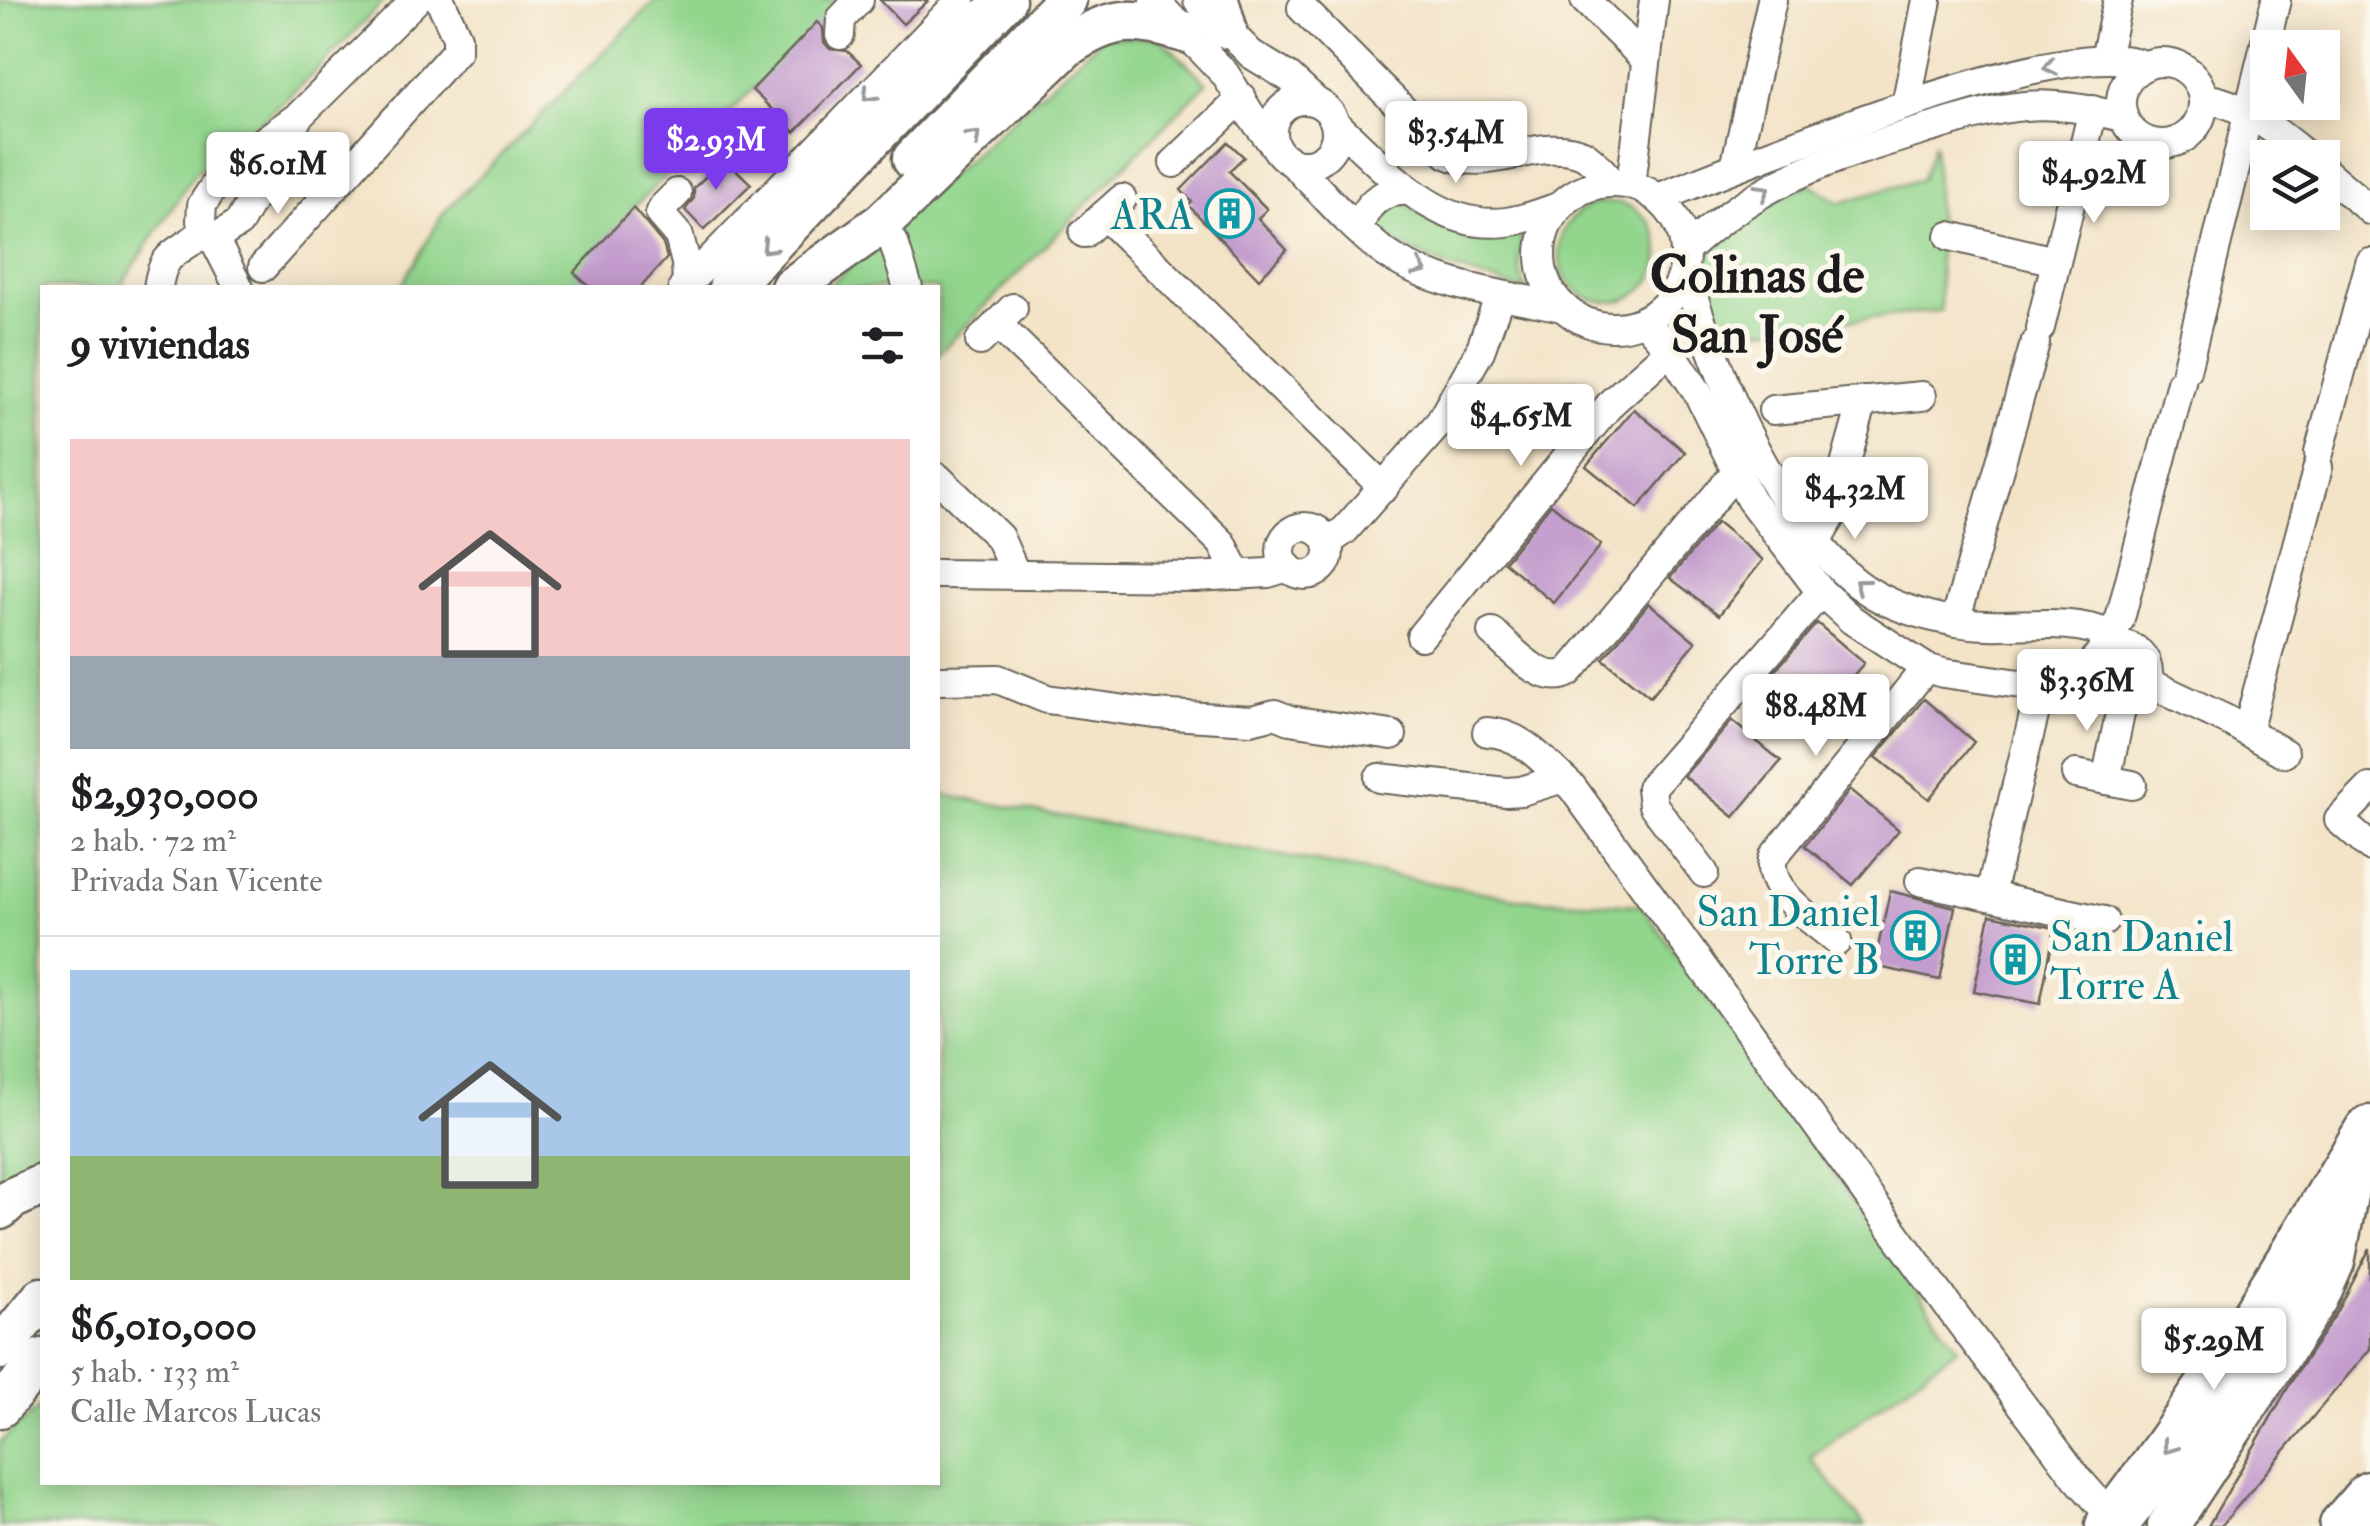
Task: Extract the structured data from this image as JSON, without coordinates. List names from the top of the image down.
{
  "districts": ["Colinas de San José"],
  "places": {
    "building": ["ARA", "San Daniel Torre B", "San Daniel Torre A"]
  },
  "north": "top",
  "page": {
    "price": [
      "$3.54M",
      "$2.93M",
      "$6.01M",
      "$4.92M",
      "$4.65M",
      "$4.32M",
      "$3.36M",
      "$8.48M",
      "$5.29M"
    ],
    "heading": "9 viviendas",
    "list": [
      {
        "name": "$2,930,000",
        "note": "2 hab. · 72 m² · Privada San Vicente"
      },
      {
        "name": "$6,010,000",
        "note": "5 hab. · 133 m² · Calle Marcos Lucas"
      }
    ]
  }
}
